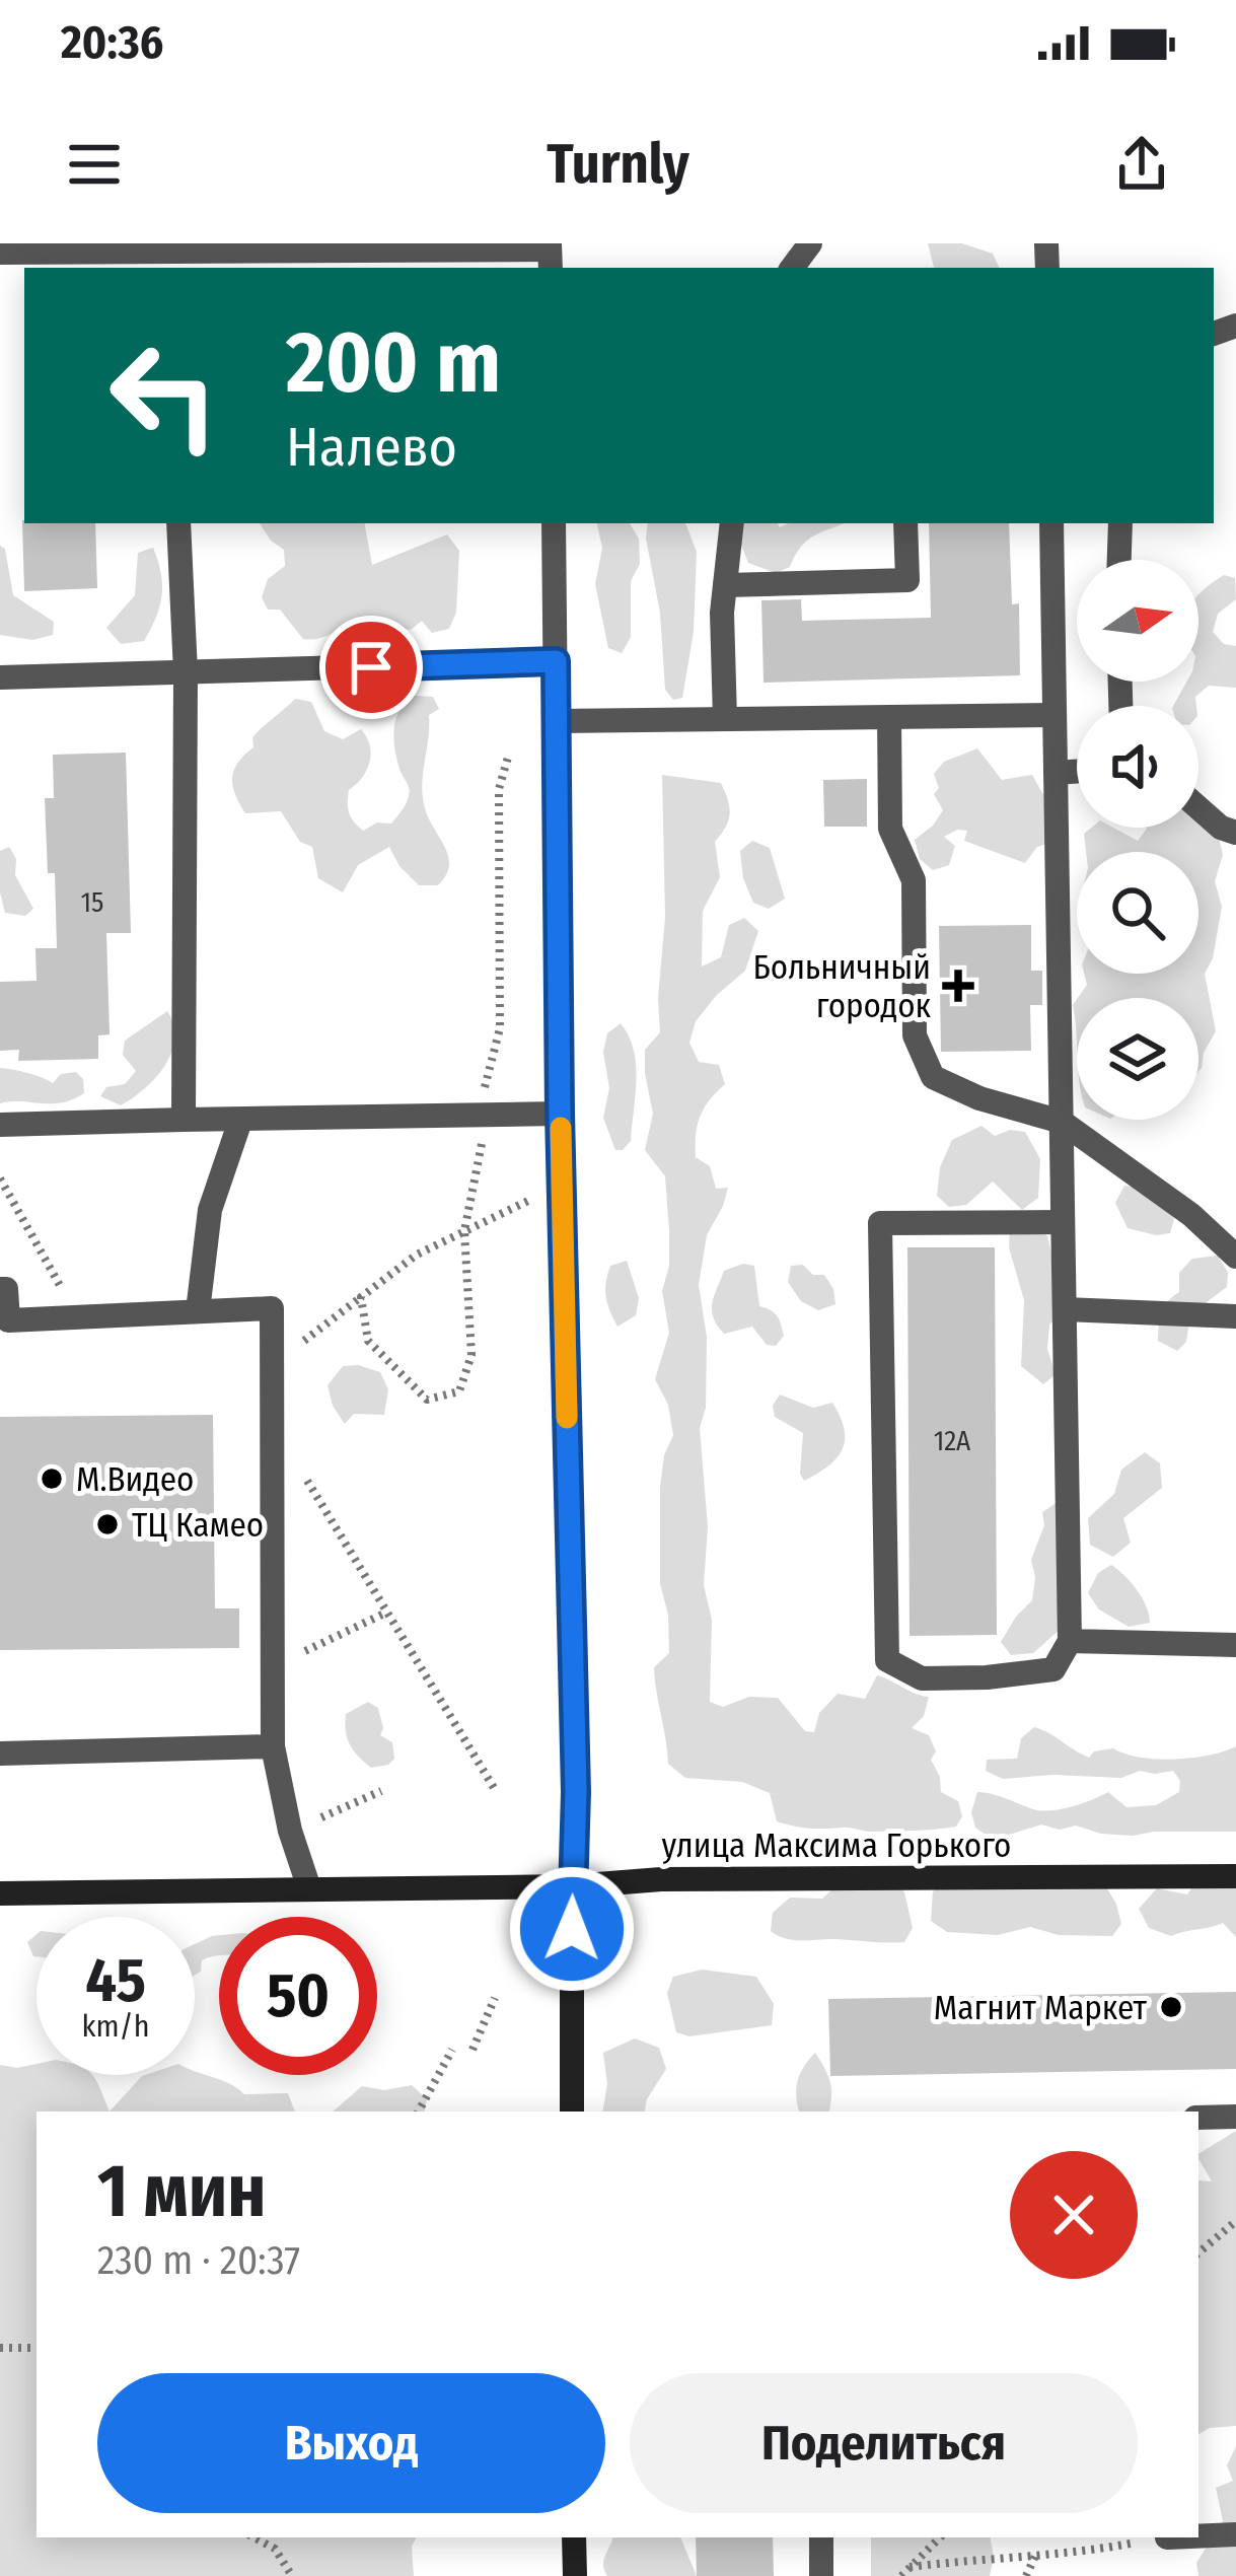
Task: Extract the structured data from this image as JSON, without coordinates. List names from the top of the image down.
{
  "streets": {
    "main road": ["улица Максима Горького"]
  },
  "places": {
    "health": ["Больничный городок"],
    "other": ["М.Видео", "ТЦ Камео", "Магнит Маркет"]
  },
  "house_numbers": ["15", "12А"],
  "north": "right",
  "page": {
    "status": "20:36",
    "header": "Turnly",
    "turn": ["200 m", "Налево"],
    "speed": "45 km/h",
    "limit": "50",
    "heading": ["1 мин", "230 m · 20:37"],
    "buttons": ["Выход", "Поделиться"]
  }
}
